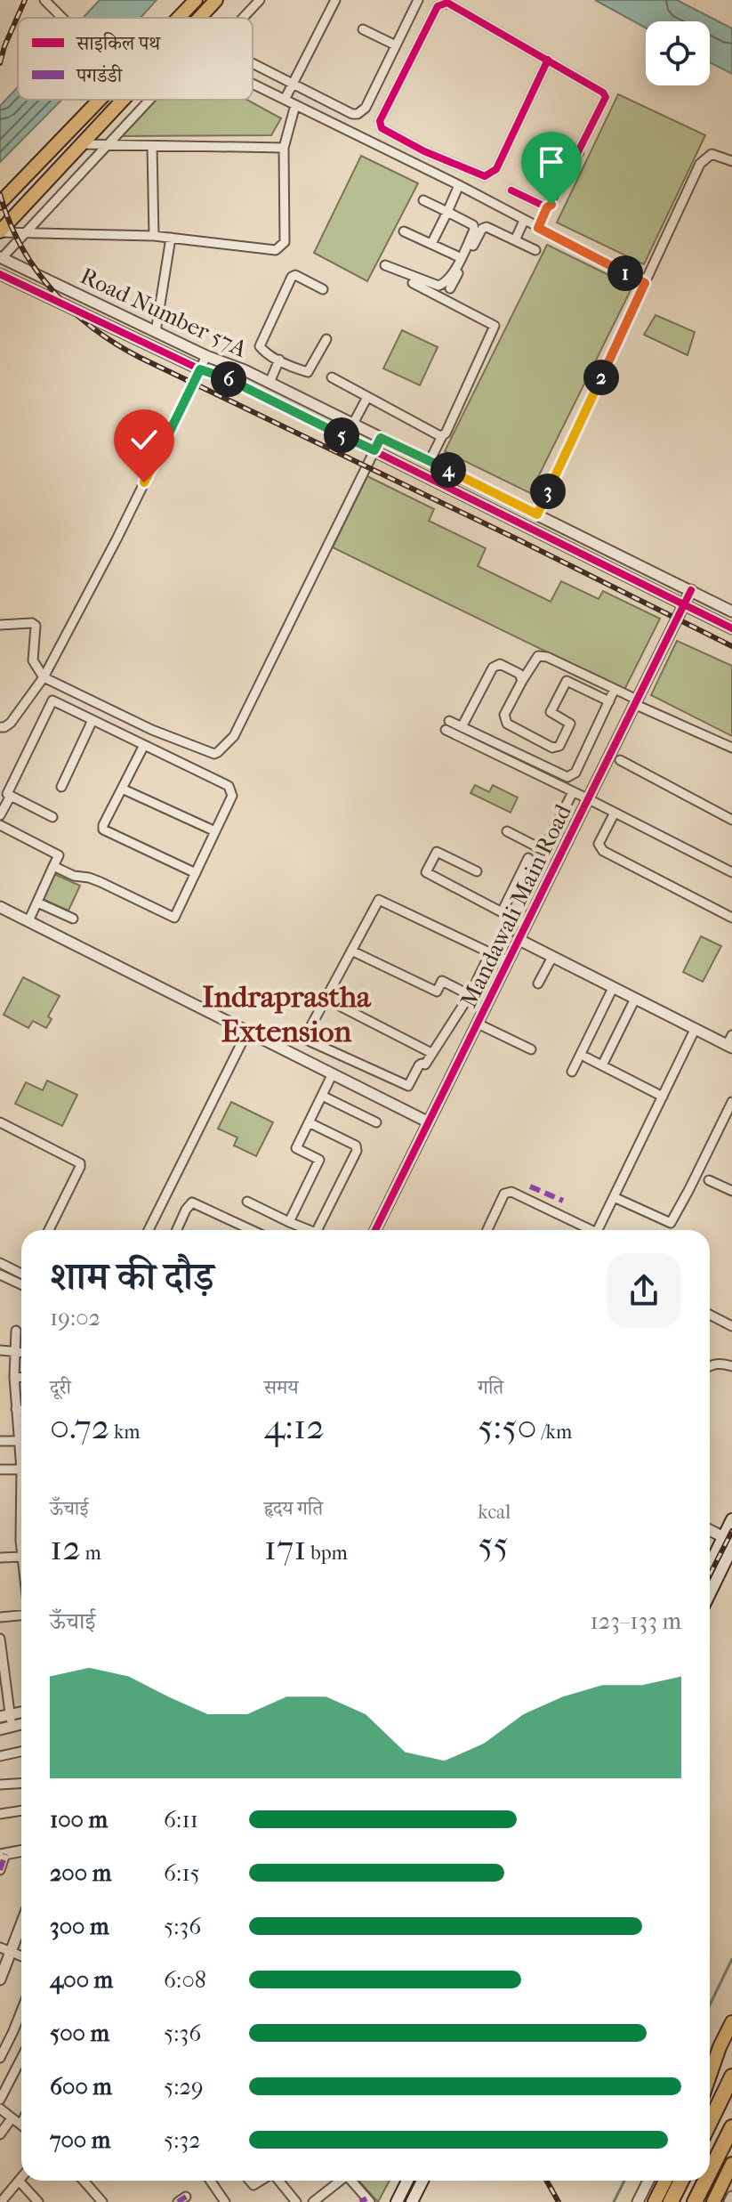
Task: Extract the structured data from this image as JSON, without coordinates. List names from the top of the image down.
{
  "streets": {
    "street": ["Road Number 57A", "Mandawali Main Road"]
  },
  "crossings": [
    ["Road Number 57A", "Mandawali Main Road"]
  ],
  "districts": ["Indraprastha Extension"],
  "legend": ["साइकिल पथ", "पगडंडी"],
  "page": {
    "pins": [
      "1",
      "2",
      "6",
      "5",
      "4",
      "3"
    ],
    "heading": ["शाम की दौड़", "19:02"],
    "stats": [
      ["दूरी", "0.72 km"],
      ["समय", "4:12"],
      ["गति", "5:50 /km"],
      ["ऊँचाई", "12 m"],
      ["हृदय गति", "171 bpm"],
      ["kcal", "55"]
    ],
    "chart": ["ऊँचाई", "123–133 m"],
    "list": [
      {
        "name": "100 m",
        "note": "6:11"
      },
      {
        "name": "200 m",
        "note": "6:15"
      },
      {
        "name": "300 m",
        "note": "5:36"
      },
      {
        "name": "400 m",
        "note": "6:08"
      },
      {
        "name": "500 m",
        "note": "5:36"
      },
      {
        "name": "600 m",
        "note": "5:29"
      },
      {
        "name": "700 m",
        "note": "5:32"
      }
    ]
  }
}
